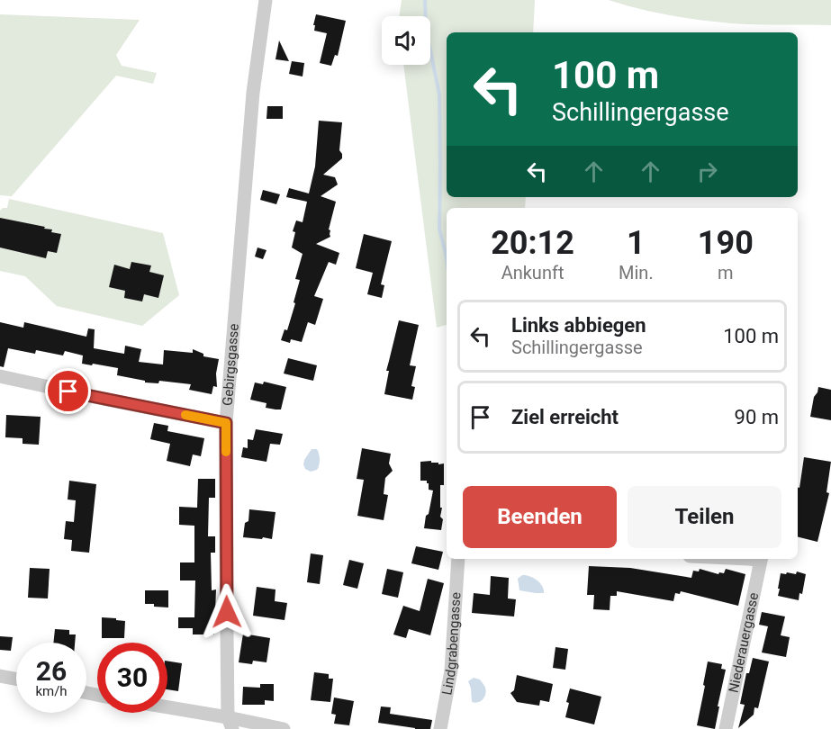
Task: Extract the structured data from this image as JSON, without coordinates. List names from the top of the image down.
{
  "streets": {
    "street": ["Gebirgsgasse", "Lindgrabengasse", "Niederauergasse"]
  },
  "page": {
    "turn": ["100 m", "Schillingergasse"],
    "eta": [
      "20:12",
      "Ankunft",
      "1",
      "Min.",
      "190",
      "m"
    ],
    "list": [
      {
        "name": "Links abbiegen",
        "note": "Schillingergasse",
        "value": "100 m"
      },
      {
        "name": "Ziel erreicht",
        "value": "90 m"
      }
    ],
    "buttons": ["Beenden", "Teilen"],
    "speed": "26 km/h",
    "limit": "30"
  }
}
